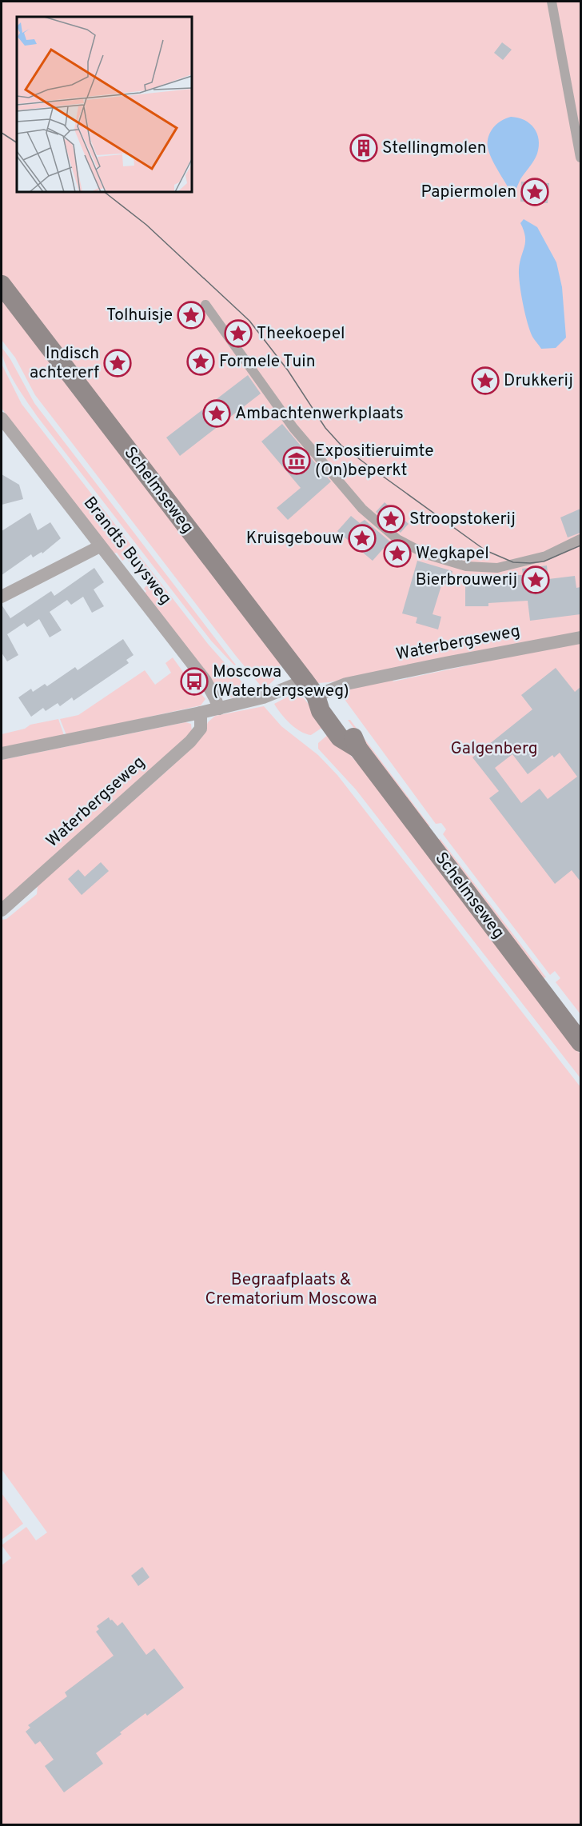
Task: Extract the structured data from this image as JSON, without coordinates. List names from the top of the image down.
{
  "streets": {
    "main road": ["Schelmseweg"],
    "street": ["Brandts Buysweg", "Waterbergseweg"]
  },
  "crossings": [
    ["Schelmseweg", "Waterbergseweg"],
    ["Brandts Buysweg", "Waterbergseweg"]
  ],
  "parks": ["Galgenberg", "Begraafplaats & Crematorium Moscowa"],
  "places": {
    "building": ["Stellingmolen"],
    "place": [
      "Papiermolen",
      "Tolhuisje",
      "Theekoepel",
      "Formele Tuin",
      "Indisch achtererf",
      "Drukkerij",
      "Ambachtenwerkplaats",
      "Stroopstokerij",
      "Kruisgebouw",
      "Wegkapel",
      "Bierbrouwerij"
    ],
    "museum": ["Expositieruimte (On)beperkt"],
    "bus stop": ["Moscowa (Waterbergseweg)"]
  }
}
